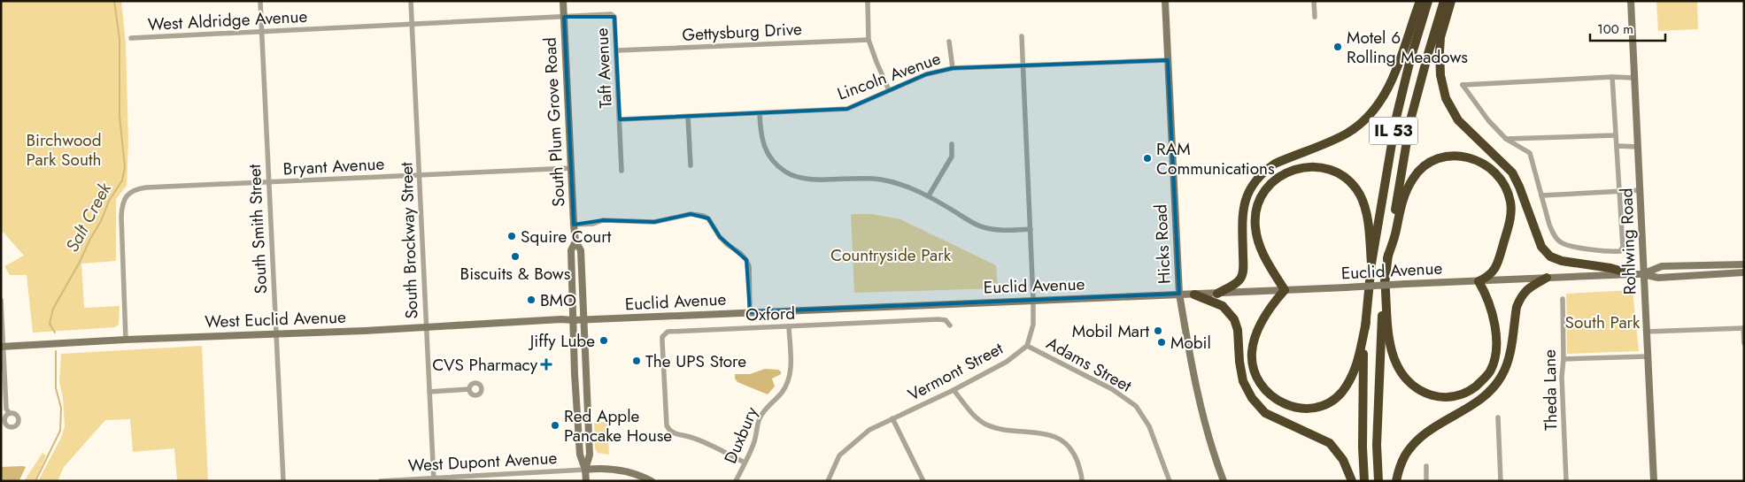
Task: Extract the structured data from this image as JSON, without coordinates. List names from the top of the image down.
{
  "streets": {
    "highway": ["IL 53"],
    "main road": [
      "South Plum Grove Road",
      "Rohlwing Road",
      "Hicks Road",
      "Euclid Avenue",
      "West Euclid Avenue"
    ],
    "street": [
      "West Aldridge Avenue",
      "Gettysburg Drive",
      "Taft Avenue",
      "Lincoln Avenue",
      "Bryant Avenue",
      "South Smith Street",
      "South Brockway Street",
      "Oxford",
      "Adams Street",
      "Vermont Street",
      "Theda Lane",
      "Duxbury",
      "West Dupont Avenue"
    ]
  },
  "crossings": [
    ["West Aldridge Avenue", "Taft Avenue"],
    ["West Aldridge Avenue", "South Plum Grove Road"],
    ["West Aldridge Avenue", "South Smith Street"],
    ["West Aldridge Avenue", "South Brockway Street"],
    ["Gettysburg Drive", "Taft Avenue"],
    ["Taft Avenue", "Lincoln Avenue"],
    ["Taft Avenue", "South Plum Grove Road"],
    ["Lincoln Avenue", "Hicks Road"],
    ["Lincoln Avenue", "Vermont Street"],
    ["South Plum Grove Road", "Bryant Avenue"],
    ["South Plum Grove Road", "Euclid Avenue"],
    ["South Plum Grove Road", "West Dupont Avenue"],
    ["Bryant Avenue", "South Smith Street"],
    ["Bryant Avenue", "South Brockway Street"],
    ["Bryant Avenue", "West Euclid Avenue"],
    ["South Smith Street", "West Euclid Avenue"],
    ["South Brockway Street", "Euclid Avenue"],
    ["South Brockway Street", "West Euclid Avenue"],
    ["South Brockway Street", "West Dupont Avenue"],
    ["Rohlwing Road", "Euclid Avenue"],
    ["Hicks Road", "Euclid Avenue"],
    ["Euclid Avenue", "West Euclid Avenue"],
    ["Euclid Avenue", "Vermont Street"],
    ["Oxford", "Duxbury"],
    ["Adams Street", "Vermont Street"]
  ],
  "water": ["Salt Creek"],
  "parks": ["Birchwood Park South", "Countryside Park", "South Park"],
  "places": {
    "other": [
      "Motel 6 Rolling Meadows",
      "RAM Communications",
      "Squire Court",
      "Biscuits & Bows",
      "BMO",
      "Mobil Mart",
      "Jiffy Lube",
      "Mobil",
      "The UPS Store",
      "Red Apple Pancake House"
    ],
    "health": ["CVS Pharmacy"]
  },
  "scale_bar": "100 m"
}
